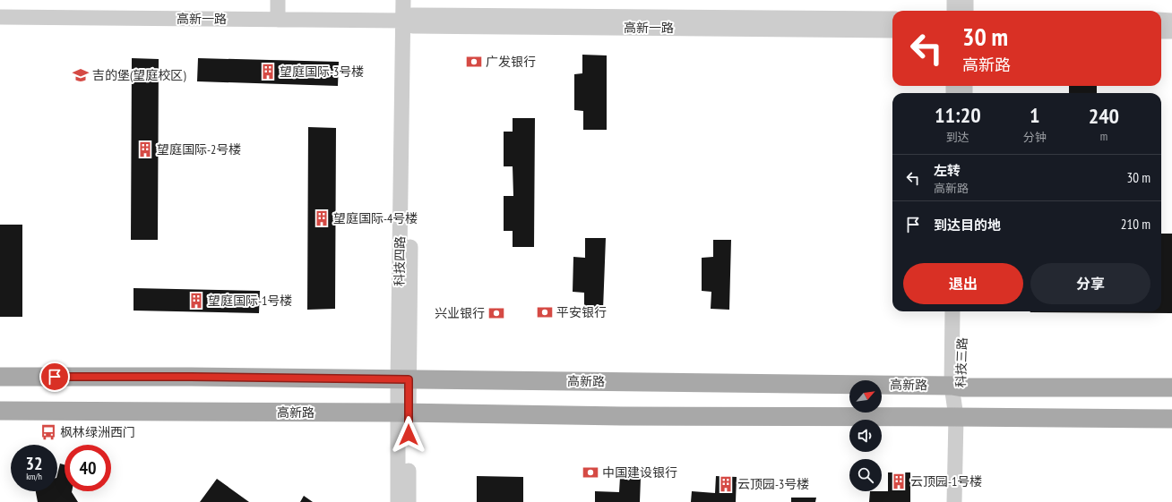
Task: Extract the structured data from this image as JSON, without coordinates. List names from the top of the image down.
{
  "streets": {
    "main road": ["高新路"],
    "street": ["高新一路", "科技四路", "科技三路"]
  },
  "crossings": [
    ["高新一路", "科技四路"],
    ["科技四路", "高新路"],
    ["科技三路", "高新路"]
  ],
  "places": {
    "bank": [
      "广发银行",
      "平安银行",
      "兴业银行",
      "中国建设银行"
    ],
    "building": [
      "望庭国际-3号楼",
      "望庭国际-2号楼",
      "望庭国际-4号楼",
      "望庭国际-1号楼",
      "云顶园-1号楼",
      "云顶园-3号楼"
    ],
    "school or university": ["吉的堡(望庭校区)"],
    "bus stop": ["枫林绿洲西门"]
  },
  "north": "top right",
  "page": {
    "turn": ["30 m", "高新路"],
    "eta": [
      "11:20",
      "到达",
      "1",
      "分钟",
      "240",
      "m"
    ],
    "list": [
      {
        "name": "左转",
        "note": "高新路",
        "value": "30 m"
      },
      {
        "name": "到达目的地",
        "value": "210 m"
      }
    ],
    "buttons": ["退出", "分享"],
    "speed": "32 km/h",
    "limit": "40"
  }
}
